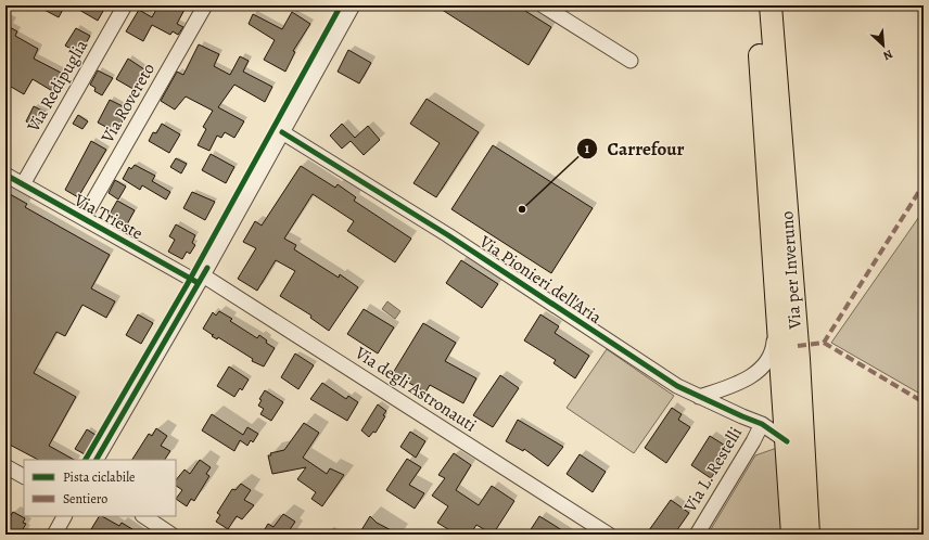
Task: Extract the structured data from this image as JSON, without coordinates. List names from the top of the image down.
{
  "streets": {
    "main road": ["Via per Inveruno"],
    "street": [
      "Via Redipuglia",
      "Via Rovereto",
      "Via Trieste",
      "Via Pionieri dell'Aria",
      "Via degli Astronauti",
      "Via L. Restelli"
    ]
  },
  "crossings": [
    ["Via Redipuglia", "Via Trieste"],
    ["Via Rovereto", "Via Trieste"],
    ["Via Trieste", "Via degli Astronauti"],
    ["Via per Inveruno", "Via Pionieri dell'Aria"],
    ["Via Pionieri dell'Aria", "Via L. Restelli"]
  ],
  "places": ["Carrefour"],
  "legend": ["Pista ciclabile", "Sentiero"],
  "north": "bottom right"
}
